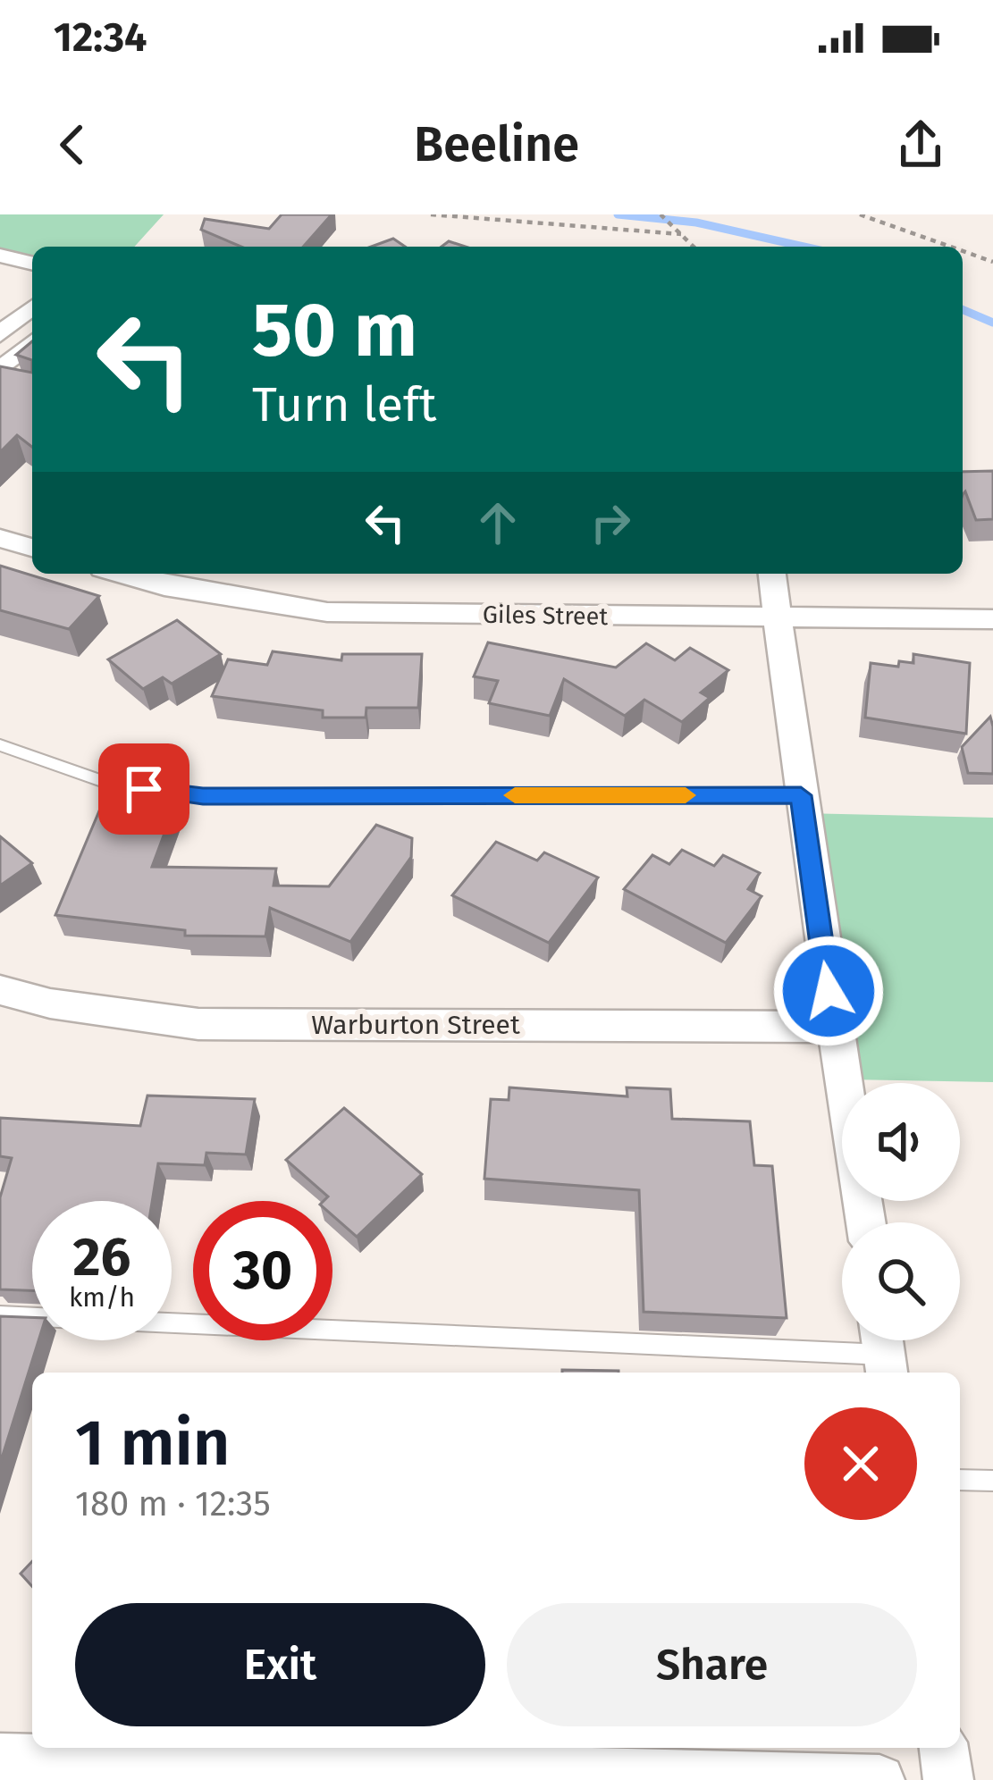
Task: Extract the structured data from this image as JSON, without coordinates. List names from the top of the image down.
{
  "streets": {
    "street": ["Giles Street", "Warburton Street"]
  },
  "page": {
    "status": "12:34",
    "header": "Beeline",
    "turn": ["50 m", "Turn left"],
    "speed": "26 km/h",
    "limit": "30",
    "heading": ["1 min", "180 m · 12:35"],
    "buttons": ["Exit", "Share"]
  }
}
